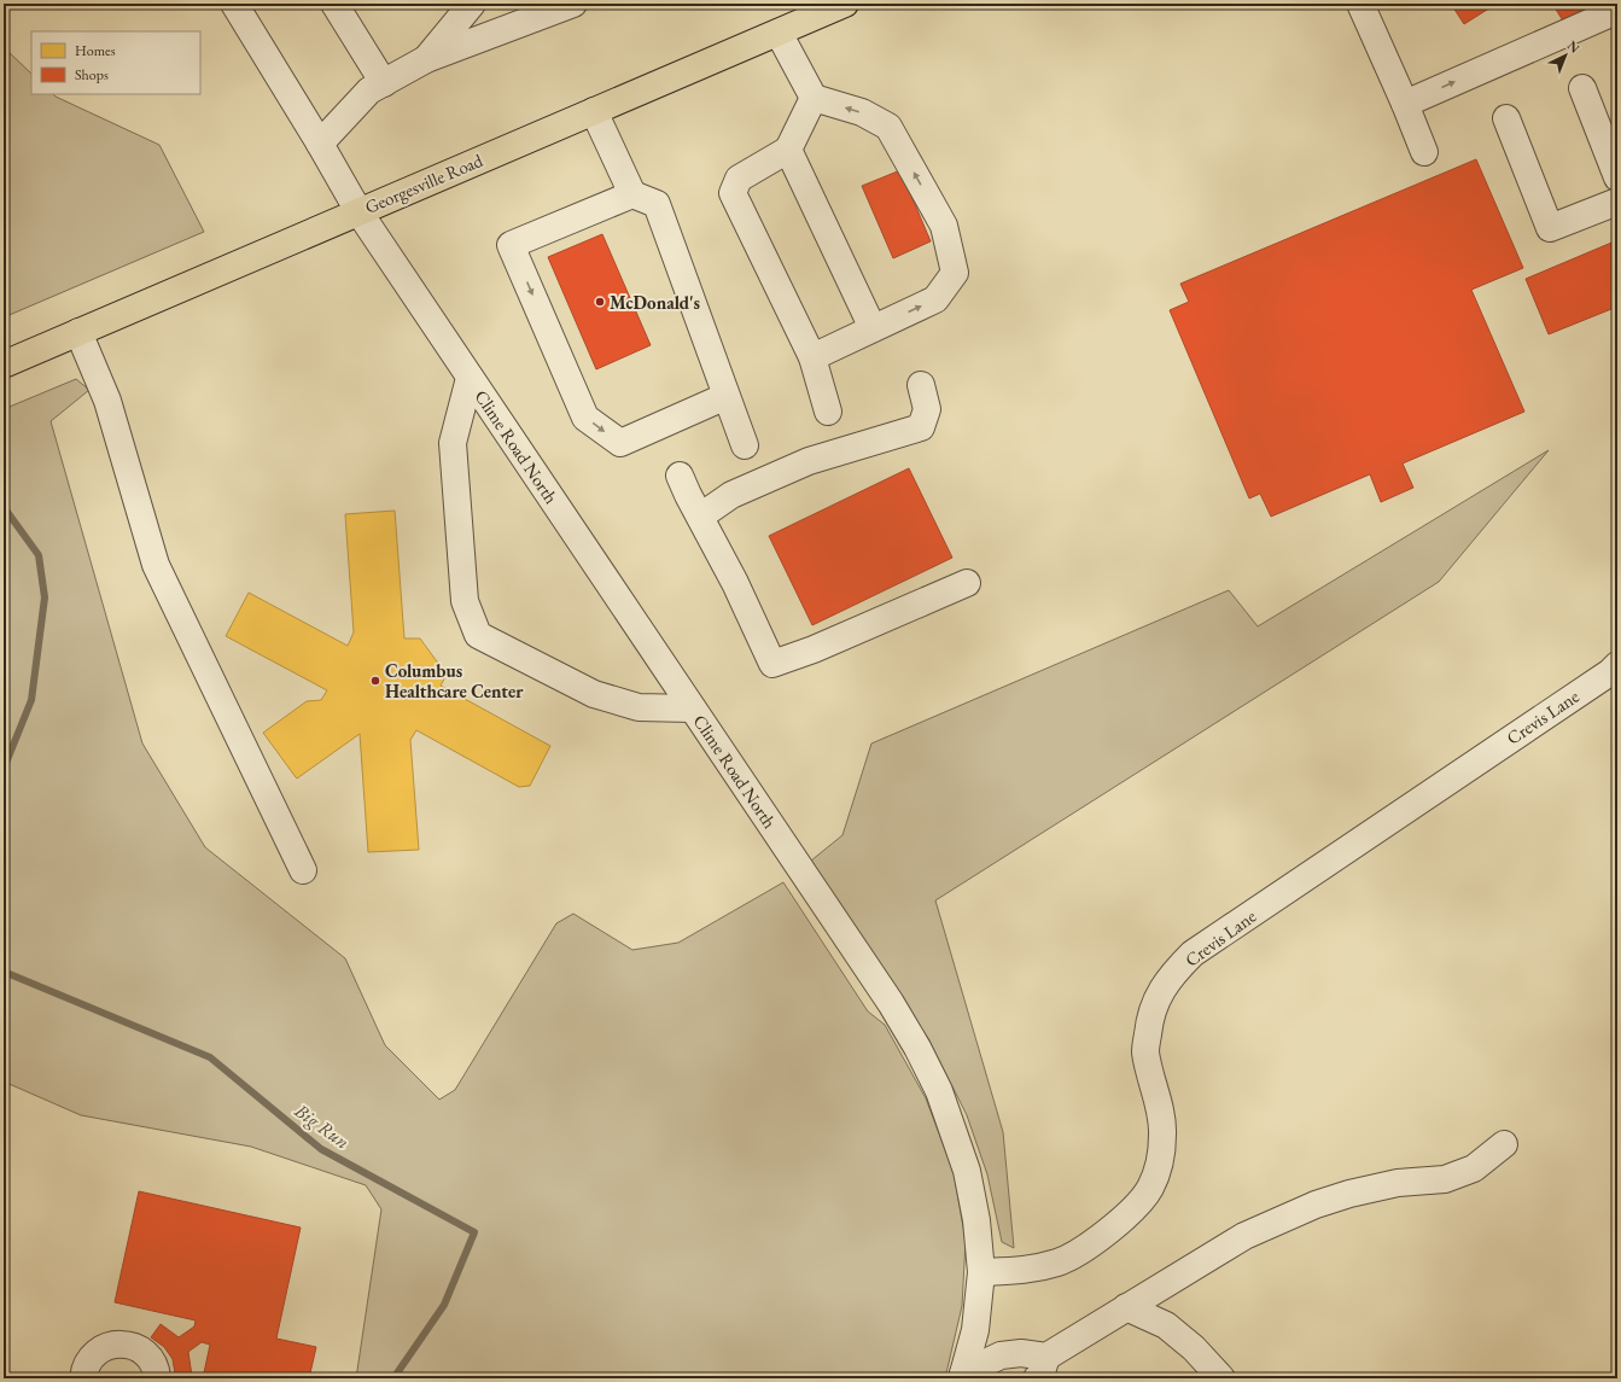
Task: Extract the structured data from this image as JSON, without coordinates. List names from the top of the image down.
{
  "streets": {
    "main road": ["Georgesville Road"],
    "street": ["Clime Road North", "Crevis Lane"]
  },
  "crossings": [
    ["Georgesville Road", "Clime Road North"],
    ["Clime Road North", "Crevis Lane"]
  ],
  "water": ["Big Run"],
  "places": ["McDonald's", "Columbus Healthcare Center"],
  "legend": ["Homes", "Shops"],
  "north": "top right"
}
